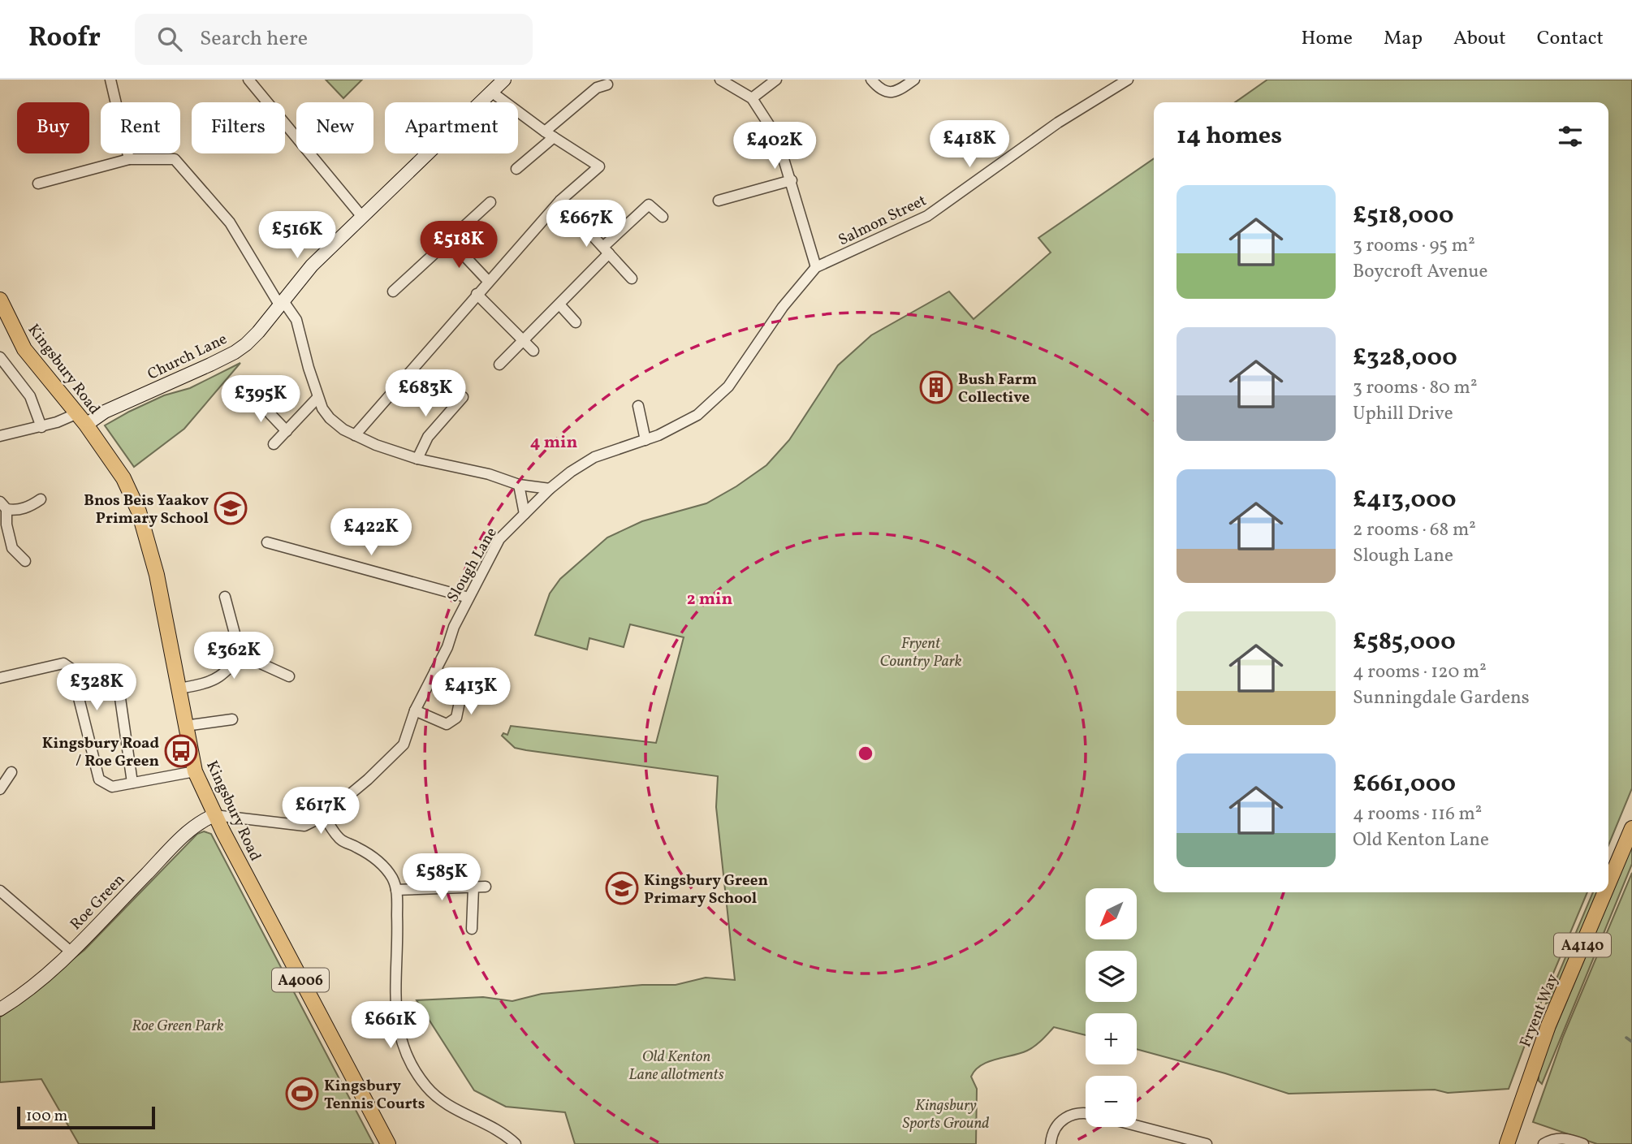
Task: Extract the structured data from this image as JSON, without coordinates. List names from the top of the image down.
{
  "streets": {
    "main road": [
      "Church Lane",
      "Kingsbury Road",
      "Roe Green",
      "A4140",
      "A4006",
      "Fryent Way"
    ],
    "street": ["Salmon Street", "Slough Lane"]
  },
  "crossings": [
    ["Salmon Street", "Slough Lane"],
    ["Church Lane", "Kingsbury Road"],
    ["Kingsbury Road", "Slough Lane"],
    ["Kingsbury Road", "Roe Green"],
    ["Slough Lane", "Roe Green"]
  ],
  "parks": [
    "Fryent Country Park",
    "Roe Green Park",
    "Old Kenton Lane allotments",
    "Kingsbury Sports Ground"
  ],
  "places": {
    "building": ["Bush Farm Collective"],
    "school or university": ["Bnos Beis Yaakov Primary School", "Kingsbury Green Primary School"],
    "bus stop": ["Kingsbury Road / Roe Green"],
    "sports": ["Kingsbury Tennis Courts"]
  },
  "scale_bar": "100 m",
  "north": "bottom left",
  "page": {
    "header": "Roofr",
    "search": "Search here",
    "nav": [
      "Home",
      "Map",
      "About",
      "Contact"
    ],
    "chip": [
      "Buy",
      "Rent",
      "Filters",
      "New",
      "Apartment"
    ],
    "heading": "14 homes",
    "price": [
      "£418K",
      "£402K",
      "£667K",
      "£516K",
      "£518K",
      "£683K",
      "£395K",
      "£422K",
      "£362K",
      "£328K",
      "£413K",
      "£617K",
      "£585K",
      "£661K"
    ],
    "list": [
      {
        "name": "£518,000",
        "note": "3 rooms · 95 m² · Boycroft Avenue"
      },
      {
        "name": "£328,000",
        "note": "3 rooms · 80 m² · Uphill Drive"
      },
      {
        "name": "£413,000",
        "note": "2 rooms · 68 m² · Slough Lane"
      },
      {
        "name": "£585,000",
        "note": "4 rooms · 120 m² · Sunningdale Gardens"
      },
      {
        "name": "£661,000",
        "note": "4 rooms · 116 m² · Old Kenton Lane"
      }
    ],
    "map_buttons": ["+", "−"],
    "scale": "100 m"
  },
  "rings": ["4 min", "2 min"]
}
